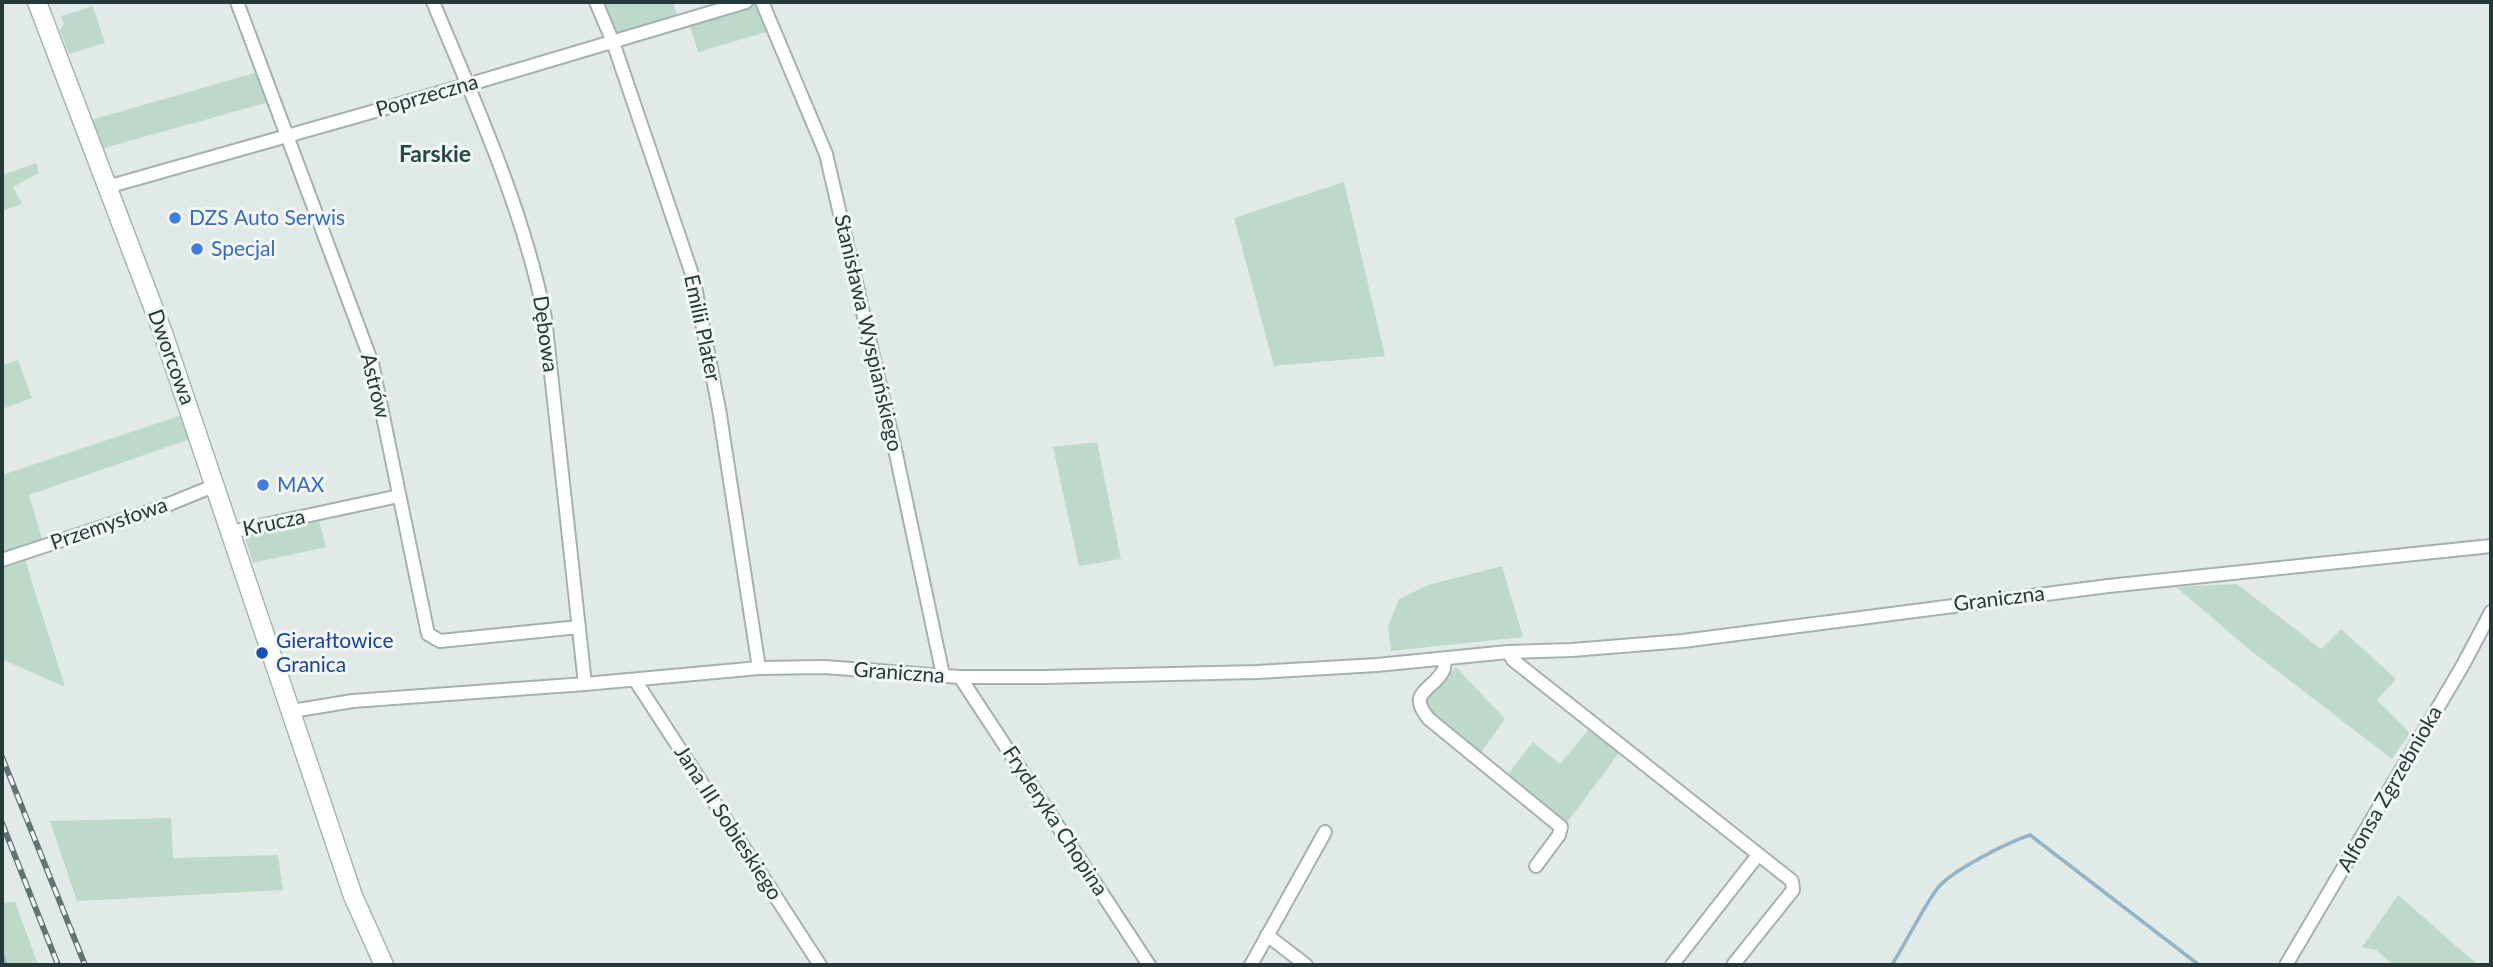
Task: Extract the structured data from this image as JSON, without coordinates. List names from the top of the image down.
{
  "streets": {
    "main road": ["Dworcowa"],
    "street": [
      "Poprzeczna",
      "Emilii Plater",
      "Stanisława Wyspiańskiego",
      "Dębowa",
      "Astrów",
      "Krucza",
      "Przemysłowa",
      "Graniczna",
      "Alfonsa Zgrzebnioka",
      "Fryderyka Chopina",
      "Jana III Sobieskiego"
    ]
  },
  "crossings": [
    ["Poprzeczna", "Emilii Plater"],
    ["Poprzeczna", "Dębowa"],
    ["Poprzeczna", "Dworcowa"],
    ["Poprzeczna", "Astrów"],
    ["Emilii Plater", "Graniczna"],
    ["Stanisława Wyspiańskiego", "Graniczna"],
    ["Dębowa", "Astrów"],
    ["Dębowa", "Graniczna"],
    ["Dworcowa", "Krucza"],
    ["Dworcowa", "Przemysłowa"],
    ["Dworcowa", "Graniczna"],
    ["Astrów", "Krucza"],
    ["Graniczna", "Fryderyka Chopina"],
    ["Graniczna", "Jana III Sobieskiego"]
  ],
  "districts": ["Farskie"],
  "places": [
    "DZS Auto Serwis",
    "Specjal",
    "MAX",
    "Gierałtowice Granica"
  ]
}
